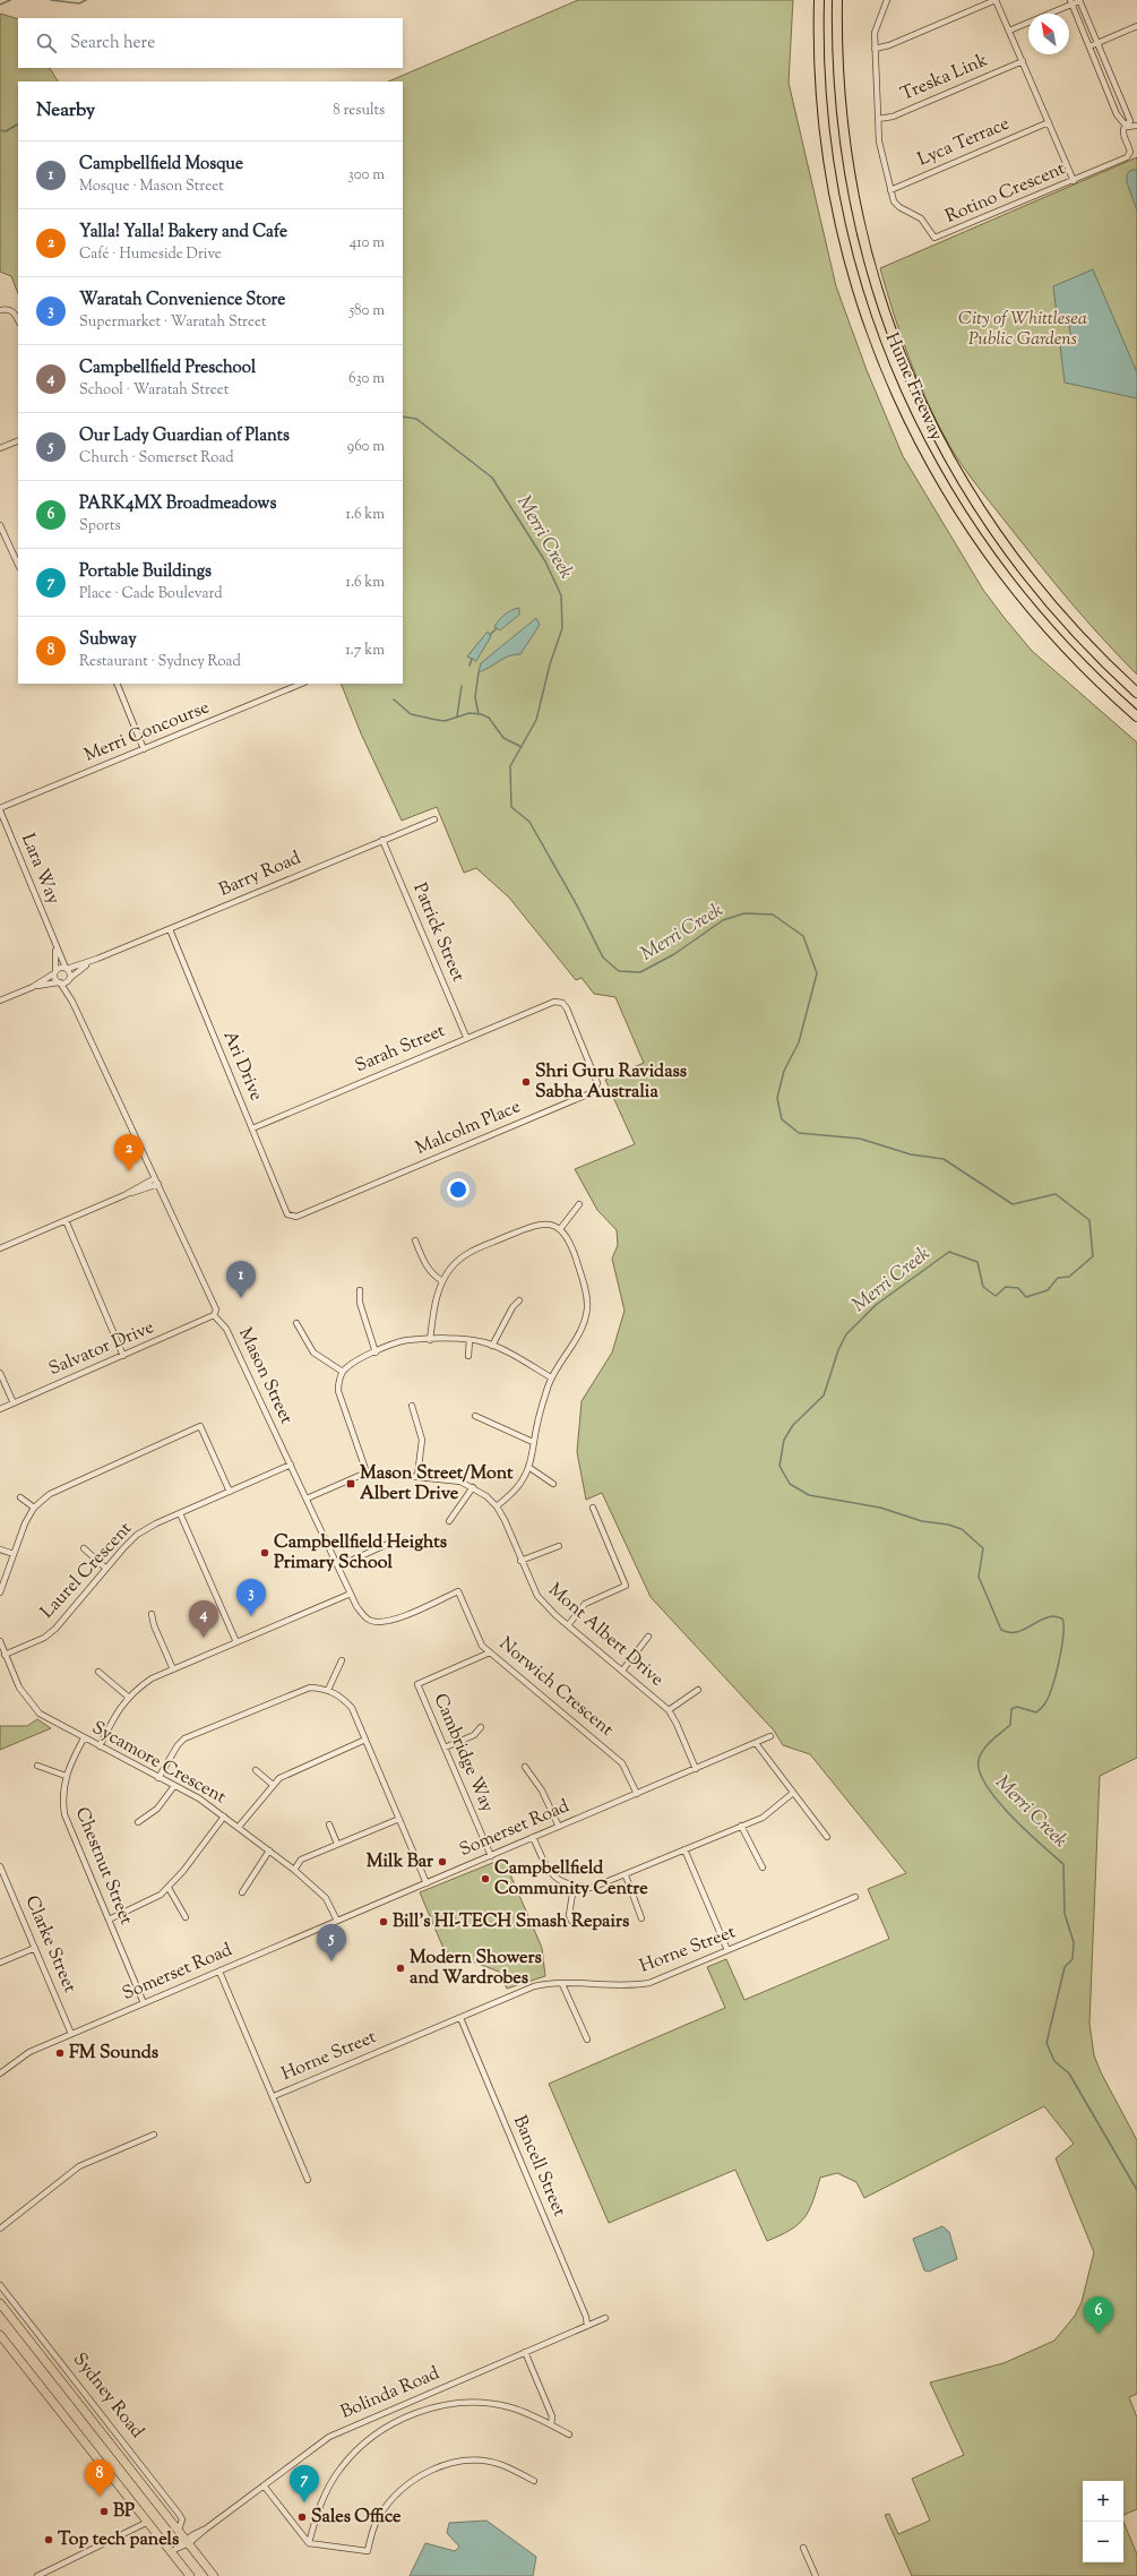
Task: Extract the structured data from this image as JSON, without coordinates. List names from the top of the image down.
{
  "streets": {
    "highway": ["Hume Freeway", "Sydney Road"],
    "street": [
      "Treska Link",
      "Lyca Terrace",
      "Rotino Crescent",
      "Merri Concourse",
      "Lara Way",
      "Barry Road",
      "Patrick Street",
      "Sarah Street",
      "Ari Drive",
      "Malcolm Place",
      "Salvator Drive",
      "Mason Street",
      "Laurel Crescent",
      "Mont Albert Drive",
      "Norwich Crescent",
      "Cambridge Way",
      "Sycamore Crescent",
      "Somerset Road",
      "Chestnut Street",
      "Clarke Street",
      "Horne Street",
      "Bancell Street",
      "Bolinda Road"
    ]
  },
  "crossings": [
    ["Treska Link", "Rotino Crescent"],
    ["Lyca Terrace", "Rotino Crescent"],
    ["Merri Concourse", "Lara Way"],
    ["Barry Road", "Patrick Street"],
    ["Barry Road", "Ari Drive"],
    ["Barry Road", "Mason Street"],
    ["Patrick Street", "Sarah Street"],
    ["Sarah Street", "Ari Drive"],
    ["Sarah Street", "Malcolm Place"],
    ["Ari Drive", "Malcolm Place"],
    ["Salvator Drive", "Mason Street"],
    ["Mason Street", "Laurel Crescent"],
    ["Mason Street", "Mont Albert Drive"],
    ["Mason Street", "Norwich Crescent"],
    ["Laurel Crescent", "Sycamore Crescent"],
    ["Mont Albert Drive", "Somerset Road"],
    ["Norwich Crescent", "Cambridge Way"],
    ["Norwich Crescent", "Somerset Road"],
    ["Cambridge Way", "Somerset Road"],
    ["Sycamore Crescent", "Somerset Road"],
    ["Sycamore Crescent", "Chestnut Street"],
    ["Somerset Road", "Chestnut Street"],
    ["Somerset Road", "Clarke Street"],
    ["Horne Street", "Bancell Street"],
    ["Bancell Street", "Bolinda Road"],
    ["Bolinda Road", "Sydney Road"]
  ],
  "water": ["Merri Creek"],
  "parks": ["City of Whittlesea Public Gardens"],
  "places": {
    "other": [
      "Shri Guru Ravidass Sabha Australia",
      "Campbellfield Heights Primary School",
      "Milk Bar",
      "Campbellfield Community Centre",
      "Bill's HI-TECH Smash Repairs",
      "Modern Showers and Wardrobes",
      "FM Sounds",
      "BP",
      "Sales Office",
      "Top tech panels"
    ],
    "transit": ["Mason Street/Mont Albert Drive"]
  },
  "north": "top left",
  "page": {
    "search": "Search here",
    "heading": ["Nearby", "8 results"],
    "list": [
      {
        "mark": "1",
        "name": "Campbellfield Mosque",
        "note": "Mosque · Mason Street",
        "value": "300 m"
      },
      {
        "mark": "2",
        "name": "Yalla! Yalla! Bakery and Cafe",
        "note": "Café · Humeside Drive",
        "value": "410 m"
      },
      {
        "mark": "3",
        "name": "Waratah Convenience Store",
        "note": "Supermarket · Waratah Street",
        "value": "580 m"
      },
      {
        "mark": "4",
        "name": "Campbellfield Preschool",
        "note": "School · Waratah Street",
        "value": "630 m"
      },
      {
        "mark": "5",
        "name": "Our Lady Guardian of Plants",
        "note": "Church · Somerset Road",
        "value": "960 m"
      },
      {
        "mark": "6",
        "name": "PARK4MX Broadmeadows",
        "note": "Sports",
        "value": "1.6 km"
      },
      {
        "mark": "7",
        "name": "Portable Buildings",
        "note": "Place · Cade Boulevard",
        "value": "1.6 km"
      },
      {
        "mark": "8",
        "name": "Subway",
        "note": "Restaurant · Sydney Road",
        "value": "1.7 km"
      }
    ],
    "pins": [
      "2",
      "1",
      "3",
      "4",
      "5",
      "6",
      "8",
      "7"
    ],
    "map_buttons": ["+", "−"]
  }
}
